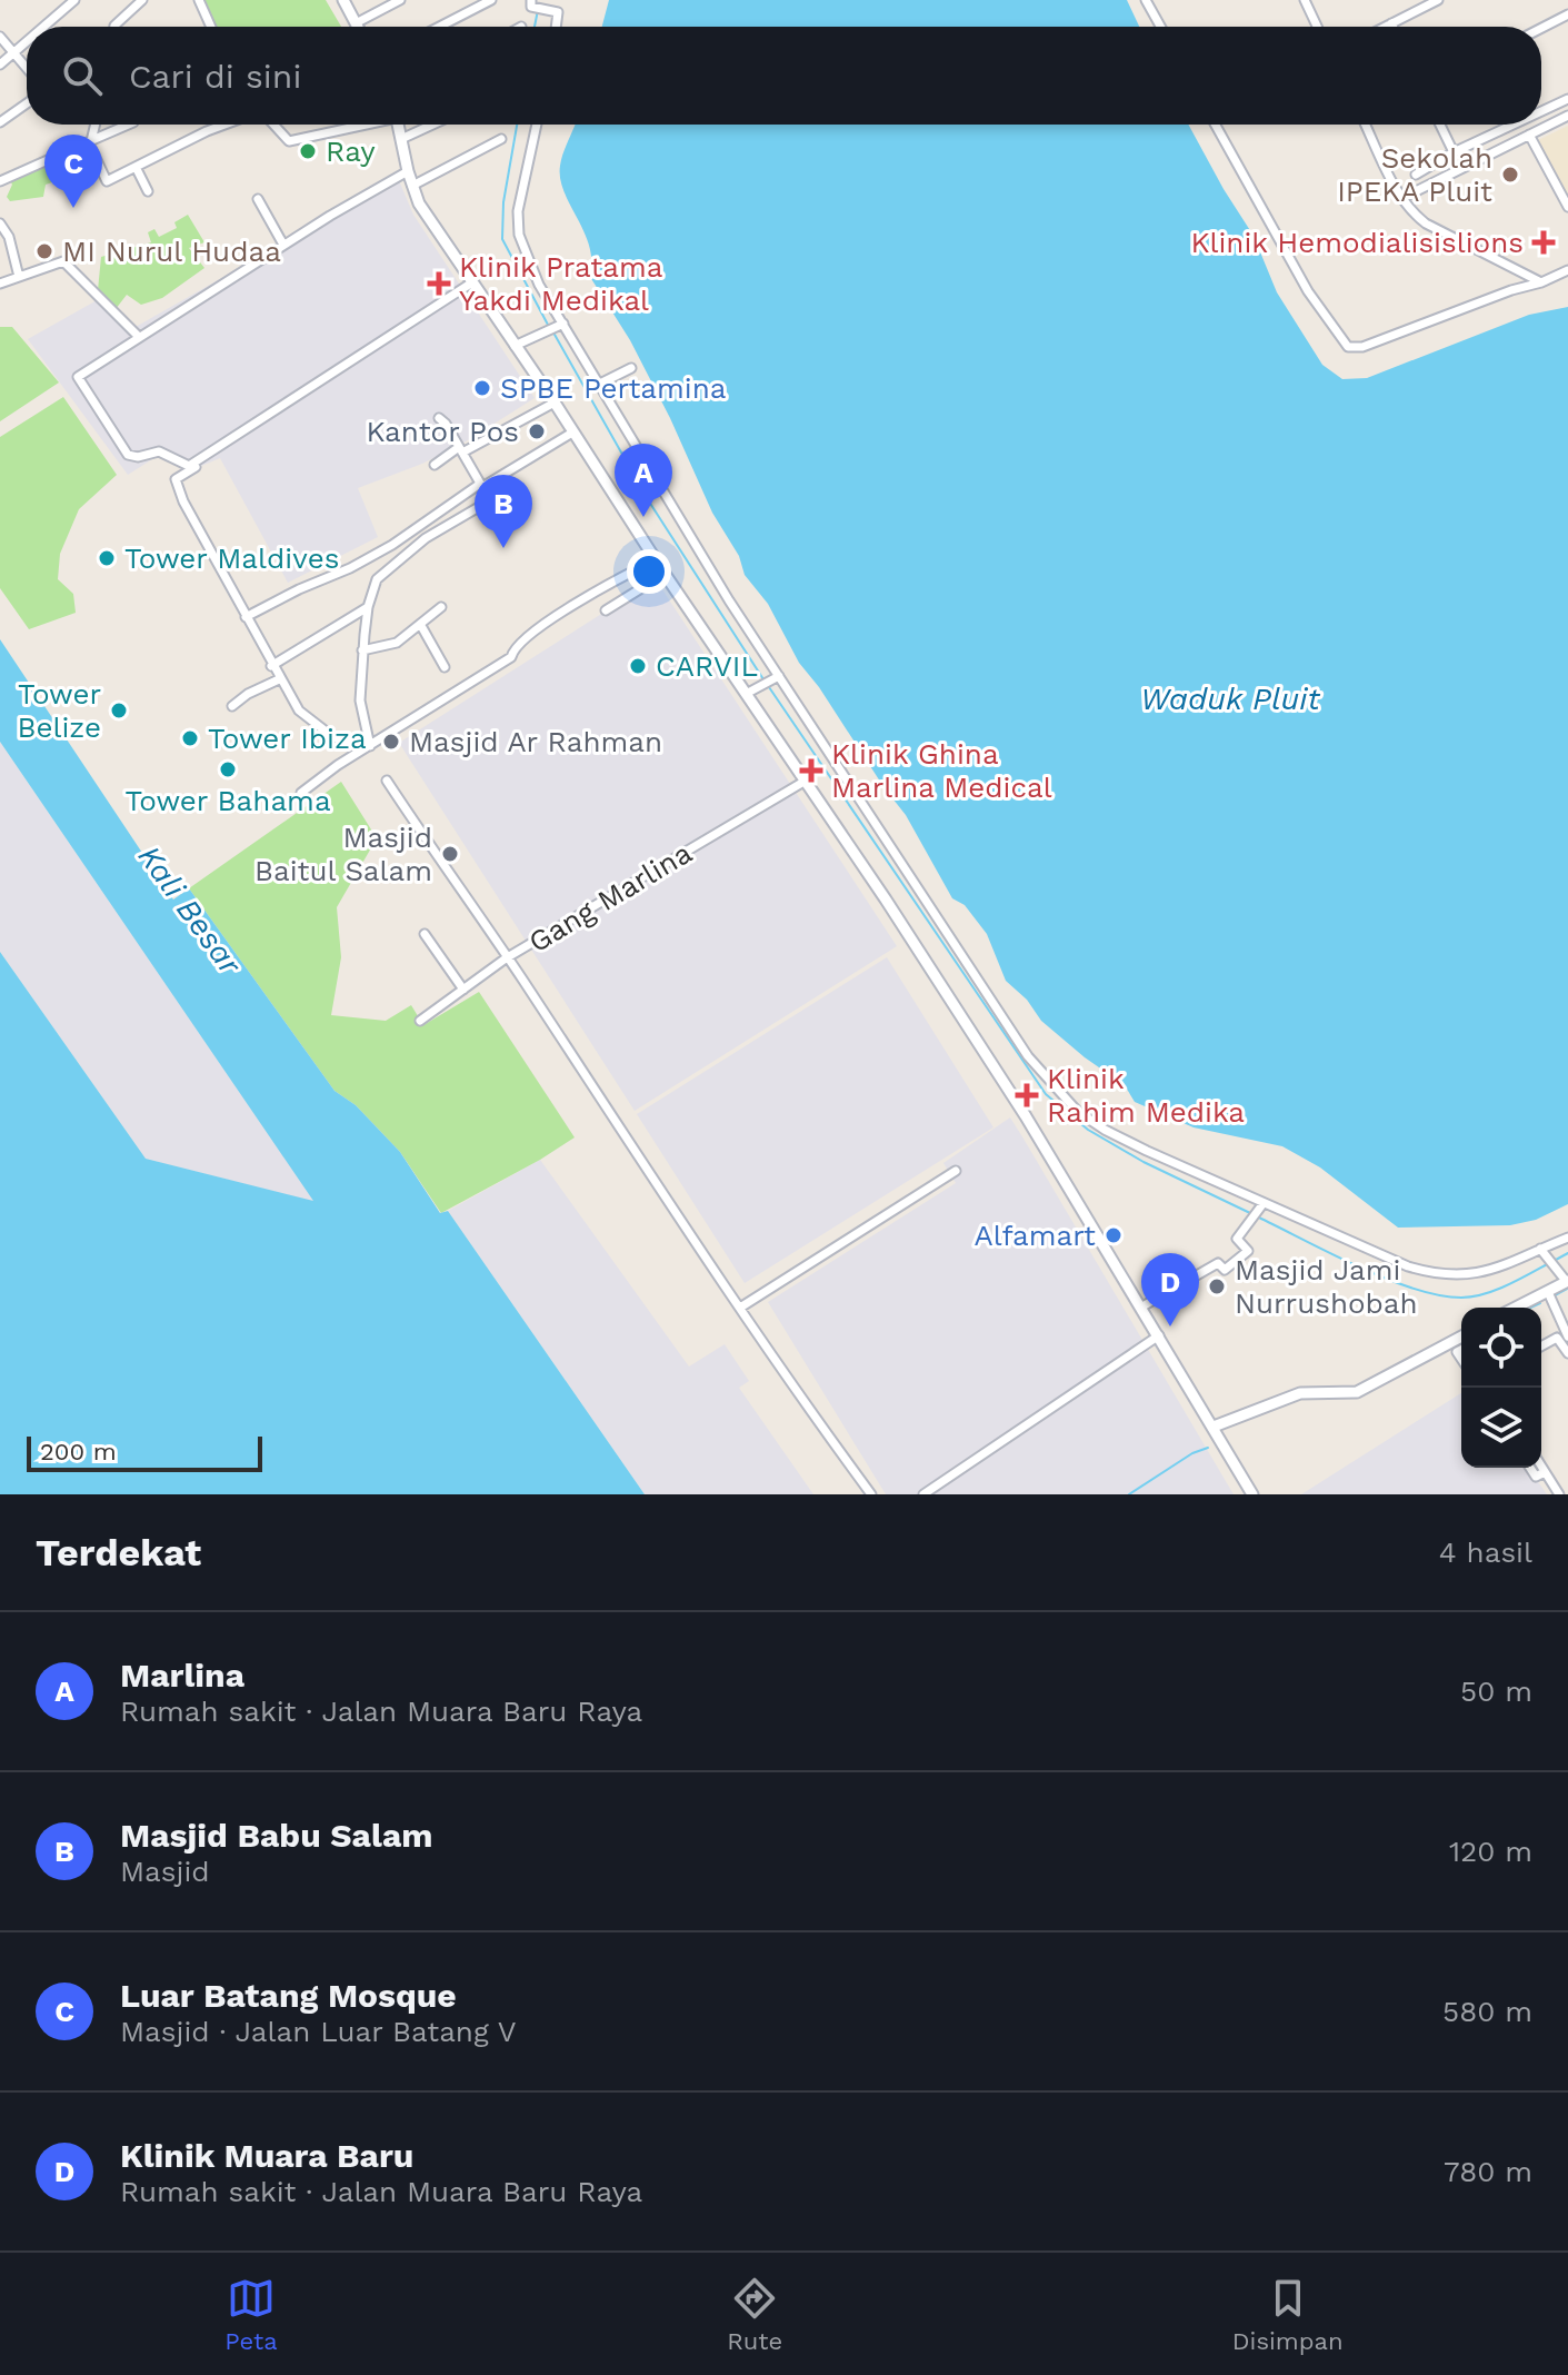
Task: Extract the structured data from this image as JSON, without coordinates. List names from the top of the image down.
{
  "streets": {
    "street": ["Gang Marlina"]
  },
  "water": ["Waduk Pluit", "Kali Besar"],
  "places": {
    "other": [
      "Ray",
      "Sekolah IPEKA Pluit",
      "MI Nurul Hudaa",
      "SPBE Pertamina",
      "Kantor Pos",
      "Tower Maldives",
      "CARVIL",
      "Tower Belize",
      "Tower Ibiza",
      "Masjid Ar Rahman",
      "Tower Bahama",
      "Masjid Baitul Salam",
      "Alfamart",
      "Masjid Jami Nurrushobah"
    ],
    "health": [
      "Klinik Hemodialisislions",
      "Klinik Pratama Yakdi Medikal",
      "Klinik Ghina Marlina Medical",
      "Klinik Rahim Medika"
    ]
  },
  "scale_bar": "200 m",
  "page": {
    "search": "Cari di sini",
    "pins": [
      "C",
      "A",
      "B",
      "D"
    ],
    "scale": "200 m",
    "heading": ["Terdekat", "4 hasil"],
    "list": [
      {
        "mark": "A",
        "name": "Marlina",
        "note": "Rumah sakit · Jalan Muara Baru Raya",
        "value": "50 m"
      },
      {
        "mark": "B",
        "name": "Masjid Babu Salam",
        "note": "Masjid",
        "value": "120 m"
      },
      {
        "mark": "C",
        "name": "Luar Batang Mosque",
        "note": "Masjid · Jalan Luar Batang V",
        "value": "580 m"
      },
      {
        "mark": "D",
        "name": "Klinik Muara Baru",
        "note": "Rumah sakit · Jalan Muara Baru Raya",
        "value": "780 m"
      }
    ],
    "nav": ["Peta", "Rute", "Disimpan"]
  }
}
